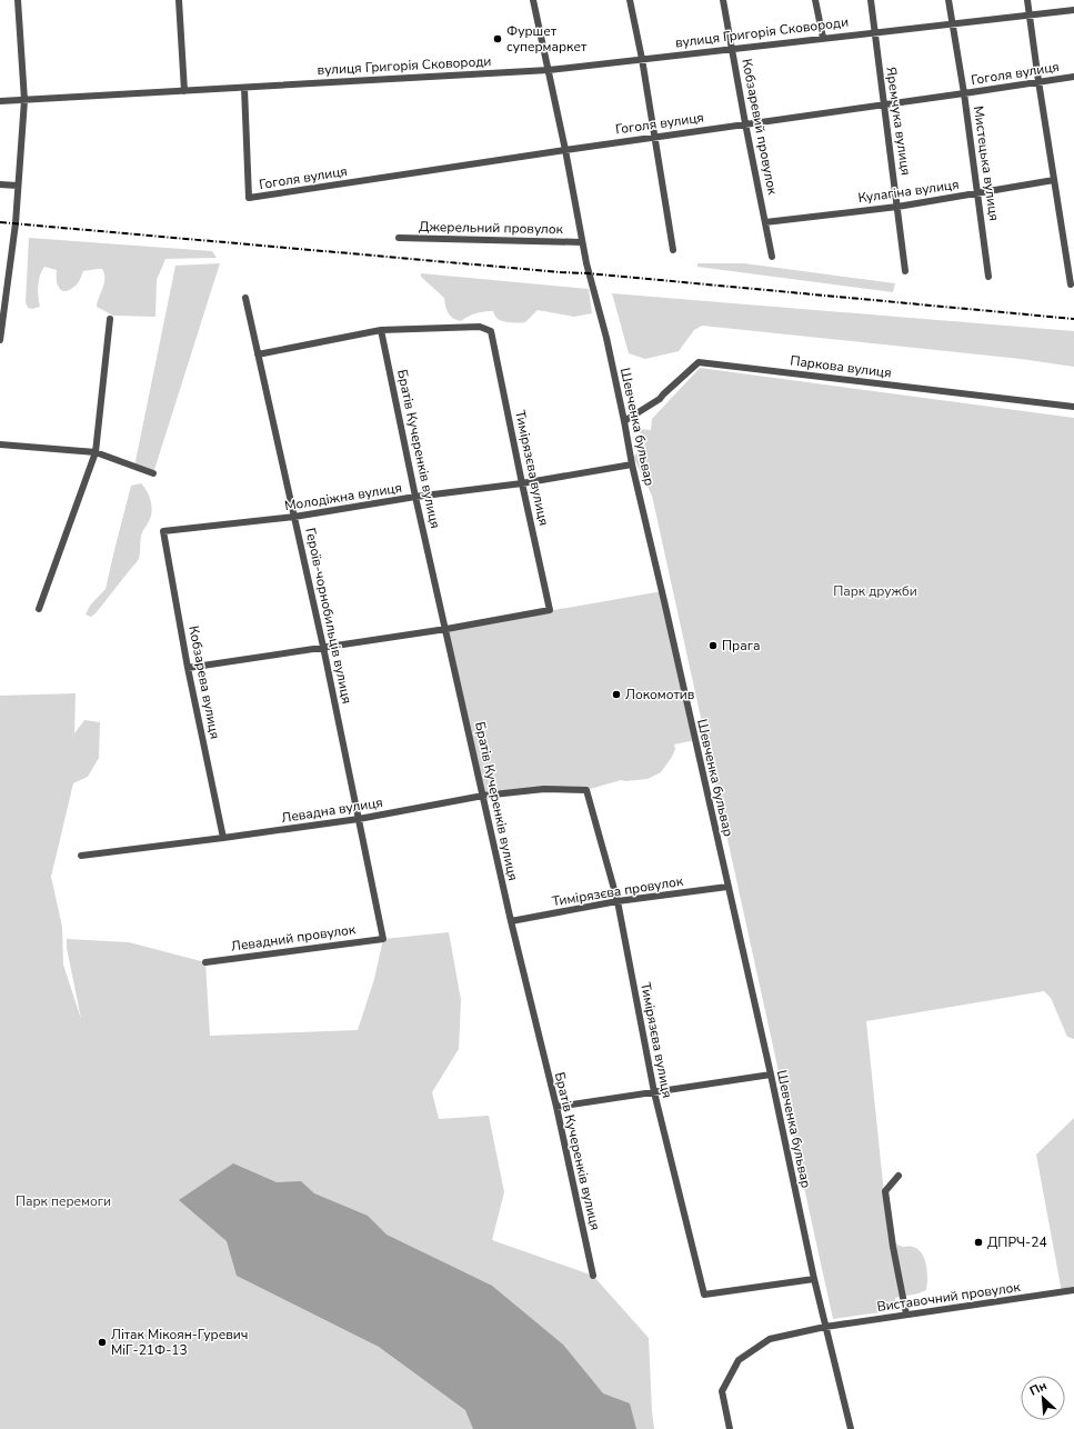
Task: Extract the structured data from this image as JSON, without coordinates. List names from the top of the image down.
{
  "streets": {
    "street": [
      "вулиця Григорія Сковороди",
      "Гоголя вулиця",
      "Яремчука вулиця",
      "Кобзаревий провулок",
      "Мистецька вулиця",
      "Кулагіна вулиця",
      "Джерельний провулок",
      "Паркова вулиця",
      "Шевченка бульвар",
      "Братів Кучеренків вулиця",
      "Тимірязєва вулиця",
      "Молодіжна вулиця",
      "Героїв-чорнобильців вулиця",
      "Кобзарева вулиця",
      "Левадна вулиця",
      "Тимірязєва провулок",
      "Левадний провулок",
      "Виставочний провулок"
    ]
  },
  "crossings": [
    ["вулиця Григорія Сковороди", "Гоголя вулиця"],
    ["вулиця Григорія Сковороди", "Яремчука вулиця"],
    ["вулиця Григорія Сковороди", "Кобзаревий провулок"],
    ["вулиця Григорія Сковороди", "Мистецька вулиця"],
    ["вулиця Григорія Сковороди", "Шевченка бульвар"],
    ["Гоголя вулиця", "Яремчука вулиця"],
    ["Гоголя вулиця", "Кобзаревий провулок"],
    ["Гоголя вулиця", "Мистецька вулиця"],
    ["Гоголя вулиця", "Шевченка бульвар"],
    ["Яремчука вулиця", "Кулагіна вулиця"],
    ["Кобзаревий провулок", "Кулагіна вулиця"],
    ["Мистецька вулиця", "Кулагіна вулиця"],
    ["Джерельний провулок", "Шевченка бульвар"],
    ["Паркова вулиця", "Шевченка бульвар"],
    ["Шевченка бульвар", "Тимірязєва вулиця"],
    ["Шевченка бульвар", "Молодіжна вулиця"],
    ["Шевченка бульвар", "Тимірязєва провулок"],
    ["Шевченка бульвар", "Виставочний провулок"],
    ["Братів Кучеренків вулиця", "Тимірязєва вулиця"],
    ["Братів Кучеренків вулиця", "Молодіжна вулиця"],
    ["Братів Кучеренків вулиця", "Левадна вулиця"],
    ["Братів Кучеренків вулиця", "Тимірязєва провулок"],
    ["Тимірязєва вулиця", "Молодіжна вулиця"],
    ["Тимірязєва вулиця", "Левадна вулиця"],
    ["Тимірязєва вулиця", "Тимірязєва провулок"],
    ["Молодіжна вулиця", "Героїв-чорнобильців вулиця"],
    ["Молодіжна вулиця", "Кобзарева вулиця"],
    ["Героїв-чорнобильців вулиця", "Левадна вулиця"],
    ["Героїв-чорнобильців вулиця", "Левадний провулок"],
    ["Кобзарева вулиця", "Левадна вулиця"]
  ],
  "parks": ["Парк дружби", "Парк перемоги"],
  "places": [
    "Фуршет супермаркет",
    "Прага",
    "Локомотив",
    "ДПРЧ-24",
    "Літак Мікоян-Гуревич МiГ-21Ф-13"
  ],
  "north": "top left"
}
